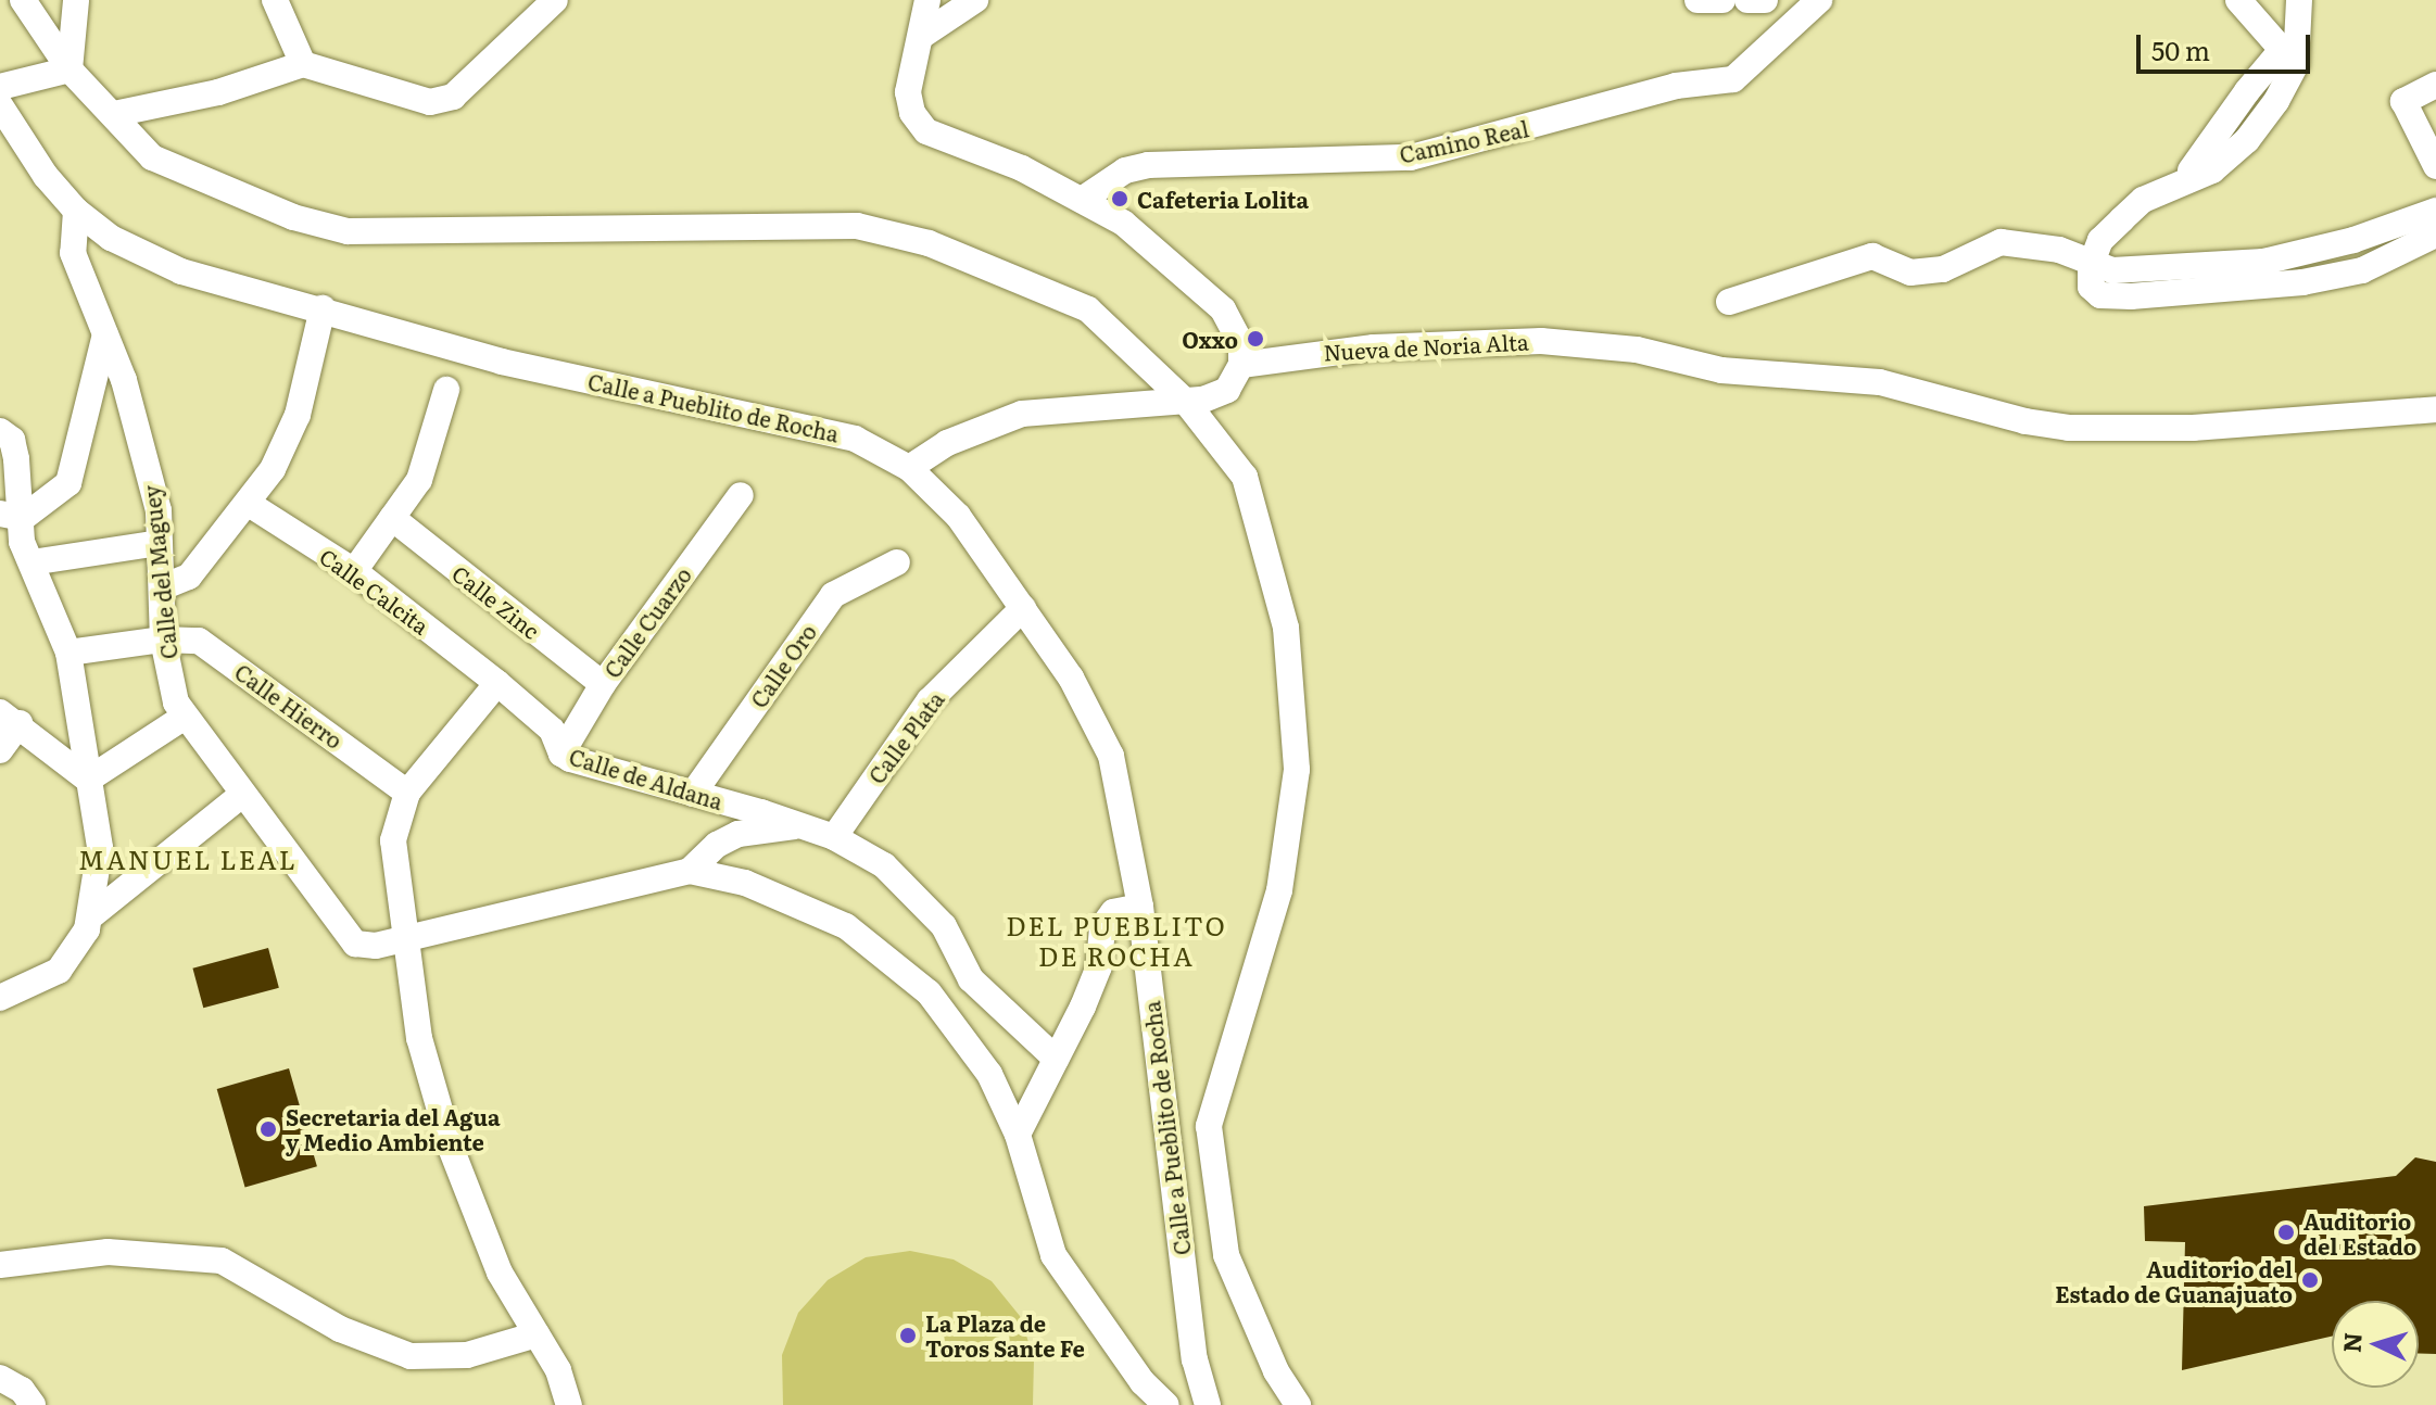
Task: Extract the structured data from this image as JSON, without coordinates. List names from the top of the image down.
{
  "streets": {
    "street": [
      "Camino Real",
      "Nueva de Noria Alta",
      "Calle a Pueblito de Rocha",
      "Calle del Maguey",
      "Calle Calcita",
      "Calle Zinc",
      "Calle Cuarzo",
      "Calle Oro",
      "Calle Hierro",
      "Calle Plata",
      "Calle de Aldana"
    ]
  },
  "crossings": [
    ["Calle a Pueblito de Rocha", "Calle del Maguey"],
    ["Calle a Pueblito de Rocha", "Calle Plata"],
    ["Calle del Maguey", "Calle Hierro"],
    ["Calle del Maguey", "Calle de Aldana"],
    ["Calle Calcita", "Calle de Aldana"],
    ["Calle Zinc", "Calle Cuarzo"],
    ["Calle Cuarzo", "Calle de Aldana"],
    ["Calle Oro", "Calle de Aldana"],
    ["Calle Plata", "Calle de Aldana"]
  ],
  "districts": ["MANUEL LEAL", "DEL PUEBLITO DE ROCHA"],
  "places": [
    "Cafeteria Lolita",
    "Oxxo",
    "Secretaria del Agua y Medio Ambiente",
    "Auditorio del Estado",
    "Auditorio del Estado de Guanajuato",
    "La Plaza de Toros Sante Fe"
  ],
  "scale_bar": "50 m",
  "north": "left"
}
